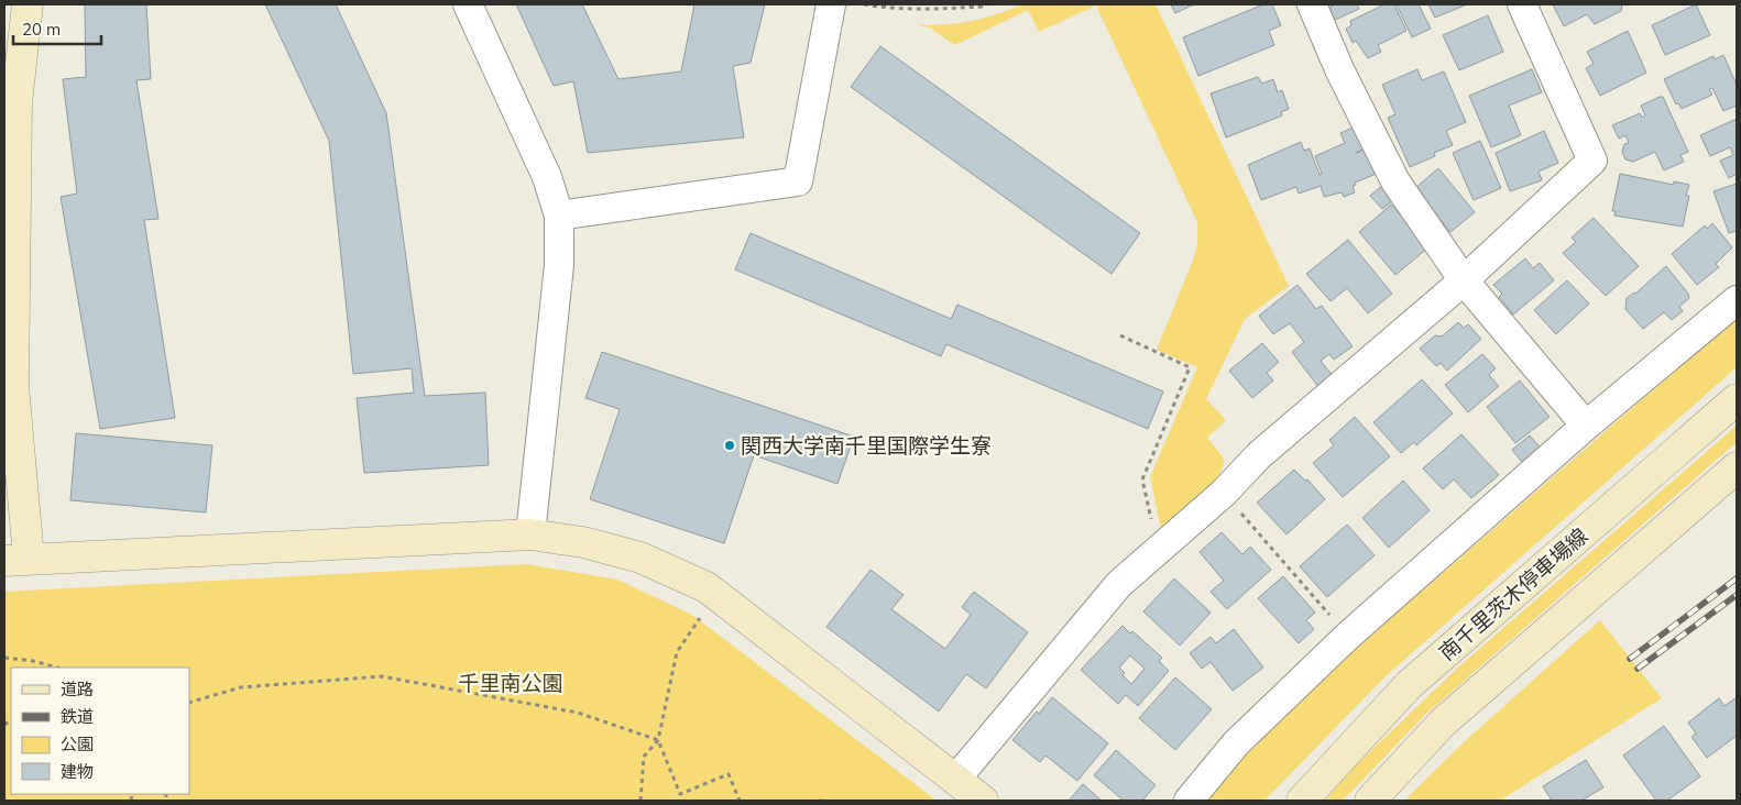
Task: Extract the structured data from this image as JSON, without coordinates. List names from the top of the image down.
{
  "streets": {
    "street": ["南千里茨木停車場線"]
  },
  "parks": ["千里南公園"],
  "places": ["関西大学南千里国際学生寮"],
  "legend": [
    "道路",
    "鉄道",
    "公園",
    "建物"
  ],
  "scale_bar": "20 m"
}
